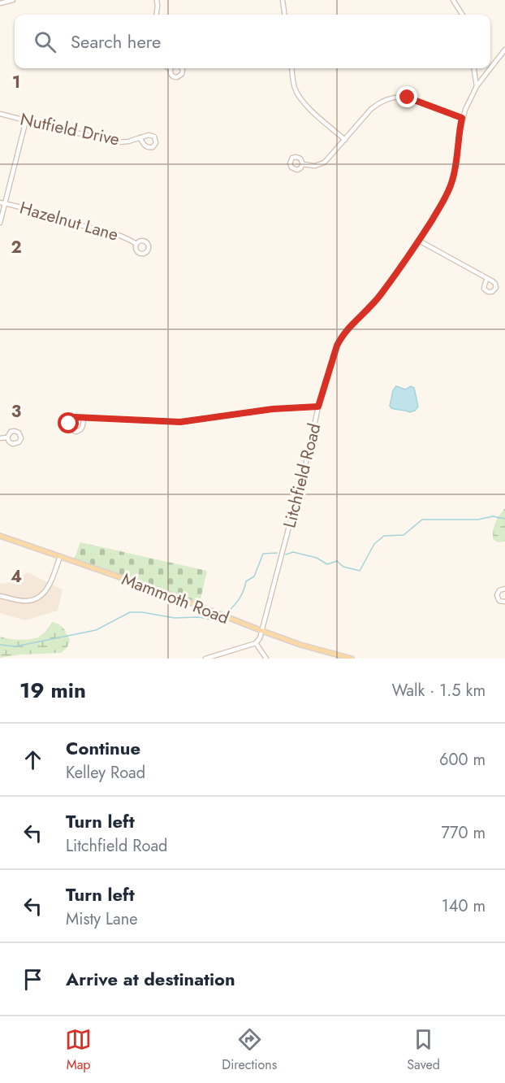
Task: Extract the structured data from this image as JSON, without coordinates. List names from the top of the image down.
{
  "streets": {
    "main road": ["Mammoth Road"],
    "street": ["Nutfield Drive", "Hazelnut Lane", "Litchfield Road"]
  },
  "crossings": [
    ["Litchfield Road", "Mammoth Road"]
  ],
  "page": {
    "search": "Search here",
    "heading": ["19 min", "Walk · 1.5 km"],
    "list": [
      ["Continue", "Kelley Road", "600 m"],
      ["Turn left", "Litchfield Road", "770 m"],
      ["Turn left", "Misty Lane", "140 m"],
      "Arrive at destination"
    ],
    "nav": ["Map", "Directions", "Saved"]
  },
  "grid": {
    "rows": [
      "1",
      "2",
      "3",
      "4"
    ]
  }
}
